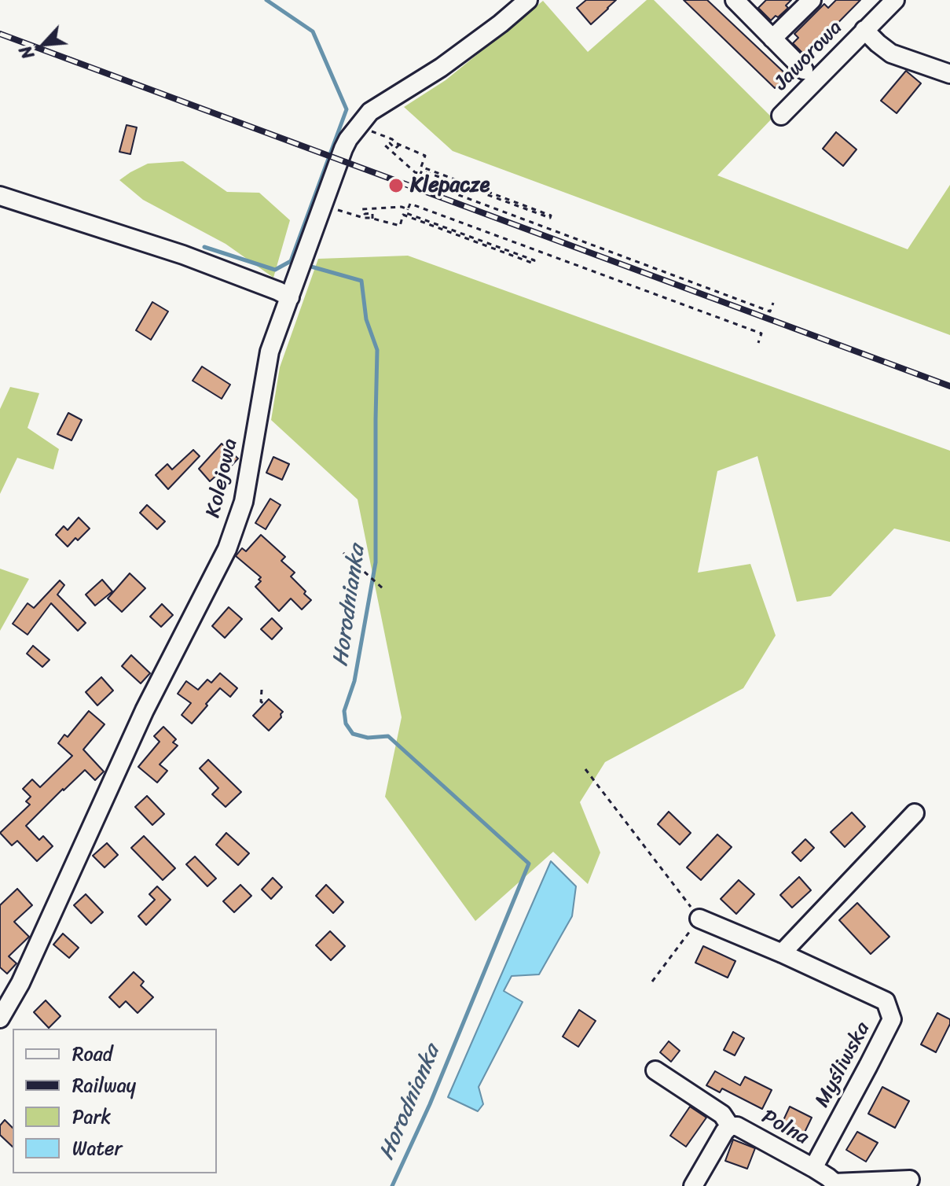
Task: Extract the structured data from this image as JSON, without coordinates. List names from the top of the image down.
{
  "streets": {
    "street": [
      "Jaworowa",
      "Kolejowa",
      "Myśliwska",
      "Polna"
    ]
  },
  "crossings": [
    ["Myśliwska", "Polna"]
  ],
  "water": ["Horodnianka"],
  "places": ["Klepacze"],
  "legend": [
    "Road",
    "Railway",
    "Park",
    "Water"
  ],
  "north": "bottom left"
}
